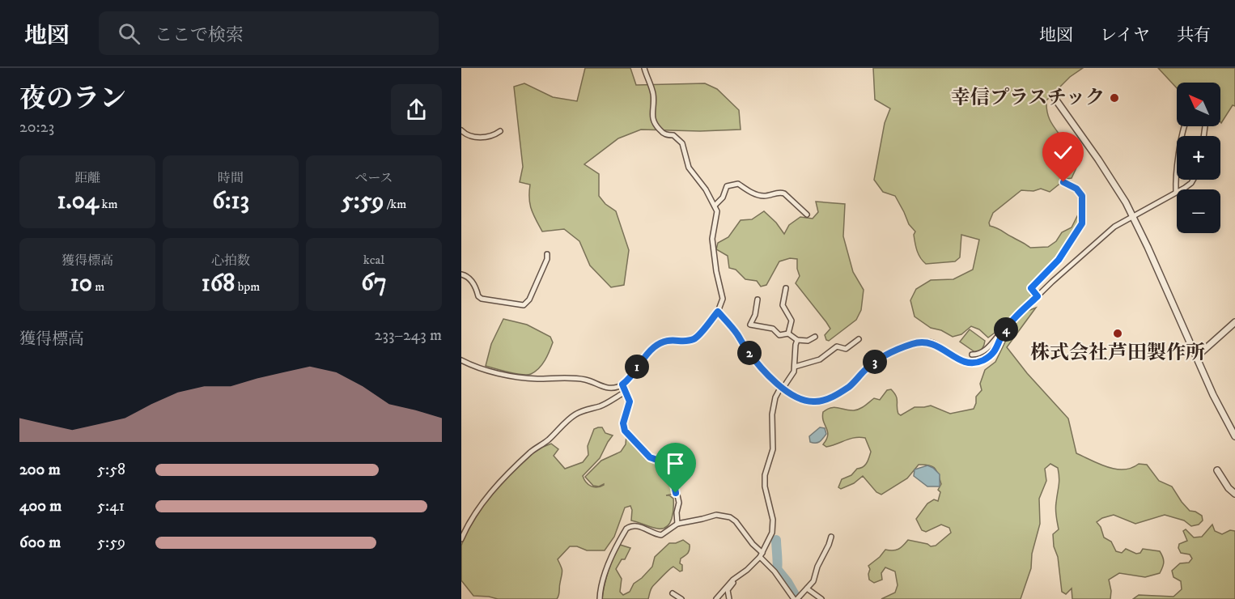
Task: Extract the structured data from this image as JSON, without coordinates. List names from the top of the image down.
{
  "places": ["幸信プラスチック", "株式会社芦田製作所"],
  "north": "top left",
  "page": {
    "header": "地図",
    "search": "ここで検索",
    "nav": ["地図", "レイヤ", "共有"],
    "heading": ["夜のラン", "20:23"],
    "map_buttons": ["+", "−"],
    "stats": [
      ["距離", "1.04 km"],
      ["時間", "6:13"],
      ["ペース", "5:59 /km"],
      ["獲得標高", "10 m"],
      ["心拍数", "168 bpm"],
      ["kcal", "67"]
    ],
    "chart": ["獲得標高", "233–243 m"],
    "pins": [
      "4",
      "2",
      "3",
      "1"
    ],
    "list": [
      {
        "name": "200 m",
        "note": "5:58"
      },
      {
        "name": "400 m",
        "note": "5:41"
      },
      {
        "name": "600 m",
        "note": "5:59"
      }
    ]
  }
}
